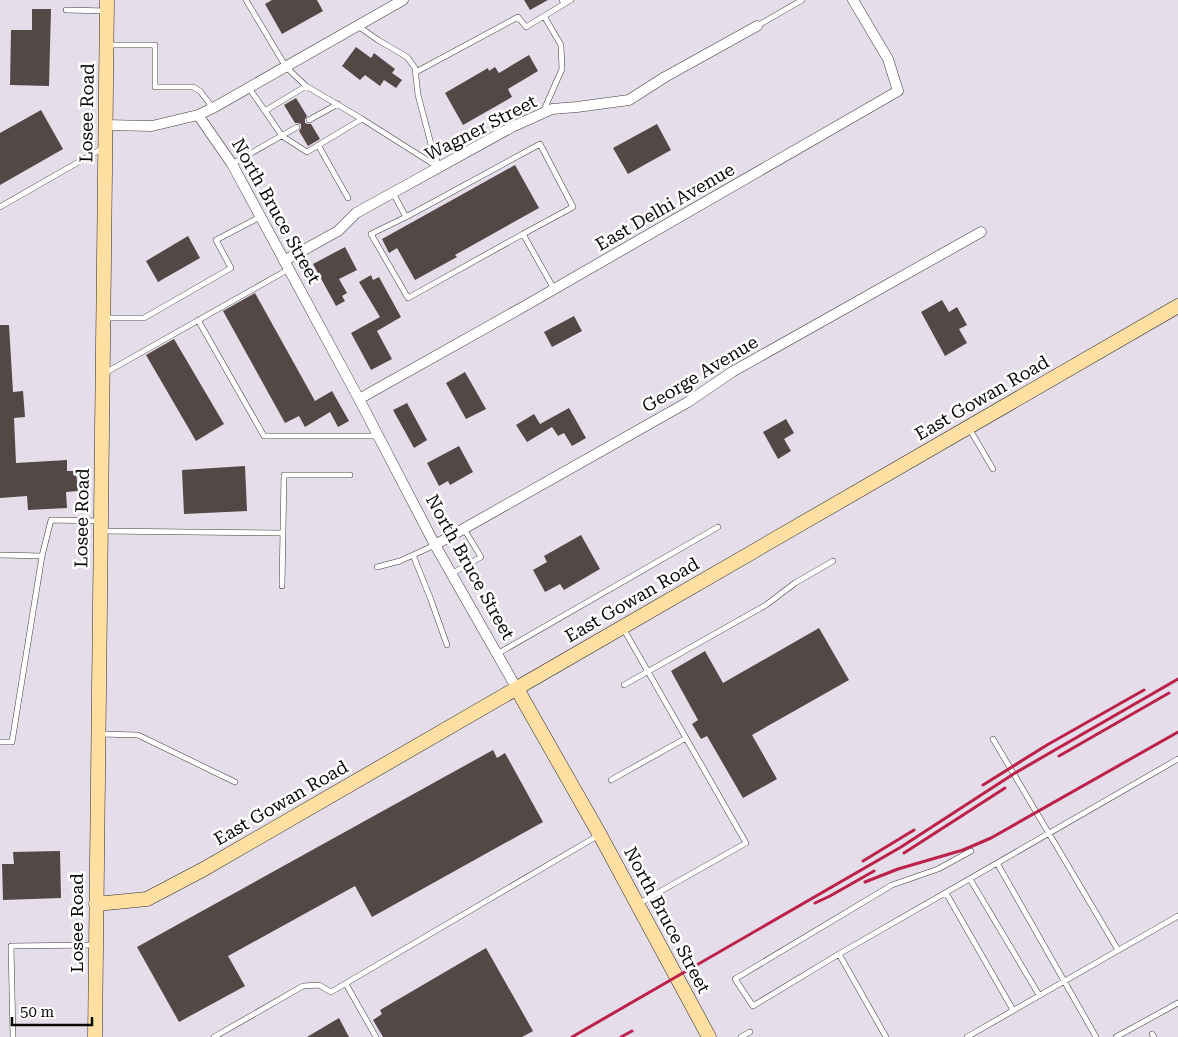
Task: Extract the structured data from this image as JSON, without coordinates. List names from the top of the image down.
{
  "streets": {
    "street": [
      "Losee Road",
      "Wagner Street",
      "East Delhi Avenue",
      "North Bruce Street",
      "George Avenue",
      "East Gowan Road"
    ]
  },
  "crossings": [
    ["Losee Road", "East Gowan Road"],
    ["Wagner Street", "North Bruce Street"],
    ["East Delhi Avenue", "North Bruce Street"],
    ["North Bruce Street", "George Avenue"],
    ["North Bruce Street", "East Gowan Road"]
  ],
  "scale_bar": "50 m"
}
